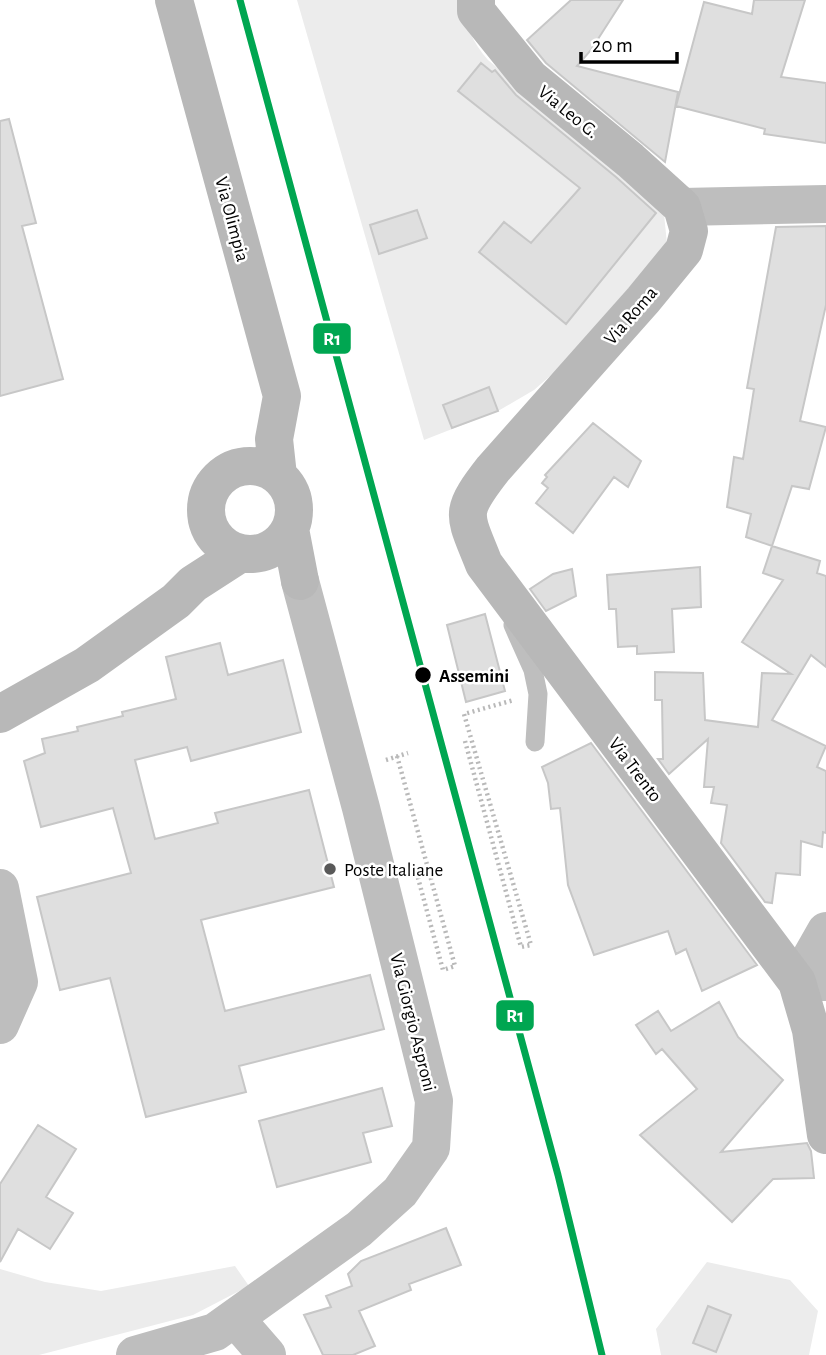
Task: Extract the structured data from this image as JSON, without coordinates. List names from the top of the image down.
{
  "streets": {
    "street": [
      "Via Leo G.",
      "Via Olimpia",
      "Via Roma",
      "Via Trento",
      "Via Giorgio Asproni"
    ]
  },
  "crossings": [
    ["Via Leo G.", "Via Roma"],
    ["Via Olimpia", "Via Giorgio Asproni"],
    ["Via Roma", "Via Trento"]
  ],
  "places": ["Assemini", "Poste Italiane"],
  "lines": ["transit line R1"],
  "scale_bar": "20 m"
}
